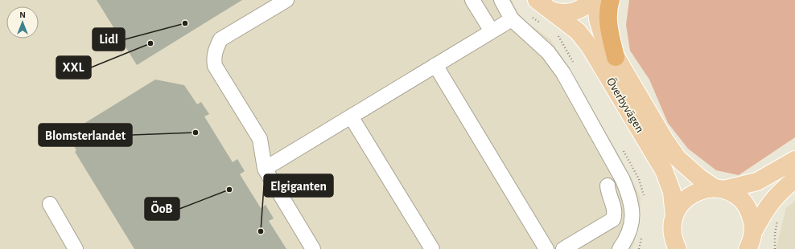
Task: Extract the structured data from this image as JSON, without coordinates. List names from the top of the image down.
{
  "streets": {
    "main road": ["Överbyvägen"]
  },
  "places": [
    "Lidl",
    "XXL",
    "Blomsterlandet",
    "ÖoB",
    "Elgiganten"
  ],
  "north": "top"
}
